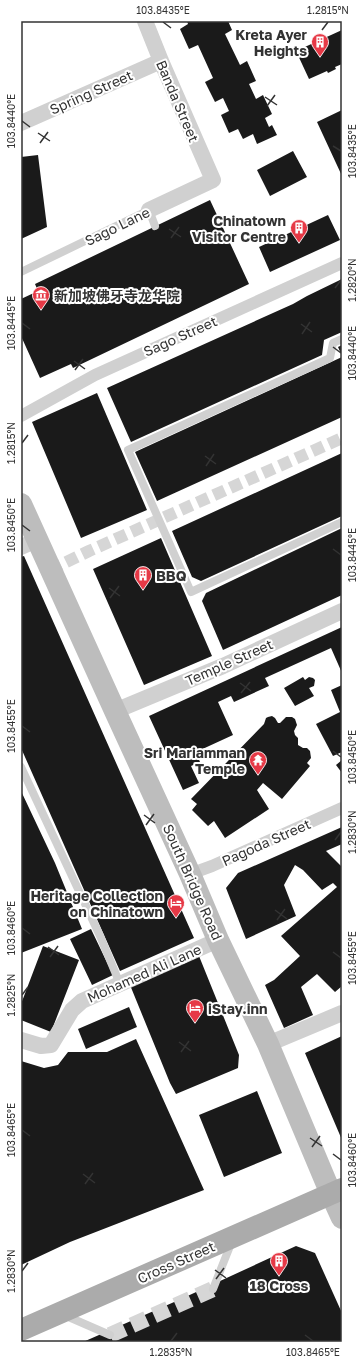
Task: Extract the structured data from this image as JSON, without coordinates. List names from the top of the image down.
{
  "streets": {
    "main road": ["South Bridge Road", "Cross Street"],
    "street": [
      "Spring Street",
      "Banda Street",
      "Sago Lane",
      "Sago Street",
      "Temple Street",
      "Pagoda Street",
      "Mohamed Ali Lane"
    ]
  },
  "crossings": [
    ["Spring Street", "Banda Street"],
    ["Banda Street", "Sago Lane"],
    ["Temple Street", "South Bridge Road"],
    ["Pagoda Street", "South Bridge Road"],
    ["South Bridge Road", "Mohamed Ali Lane"],
    ["South Bridge Road", "Cross Street"]
  ],
  "places": {
    "building": [
      "Kreta Ayer Heights",
      "Chinatown Visitor Centre",
      "BBQ",
      "18 Cross"
    ],
    "museum": ["新加坡佛牙寺龙华院"],
    "temple": ["Sri Mariamman Temple"],
    "hotel": ["Heritage Collection on Chinatown", "iStay.inn"]
  },
  "coordinates": [
    "103.8435°E",
    "1.2815°N",
    "103.8440°E",
    "1.2820°N",
    "103.8445°E",
    "103.8450°E",
    "103.8455°E",
    "1.2830°N",
    "103.8460°E",
    "1.2825°N",
    "103.8465°E",
    "1.2835°N"
  ]
}
